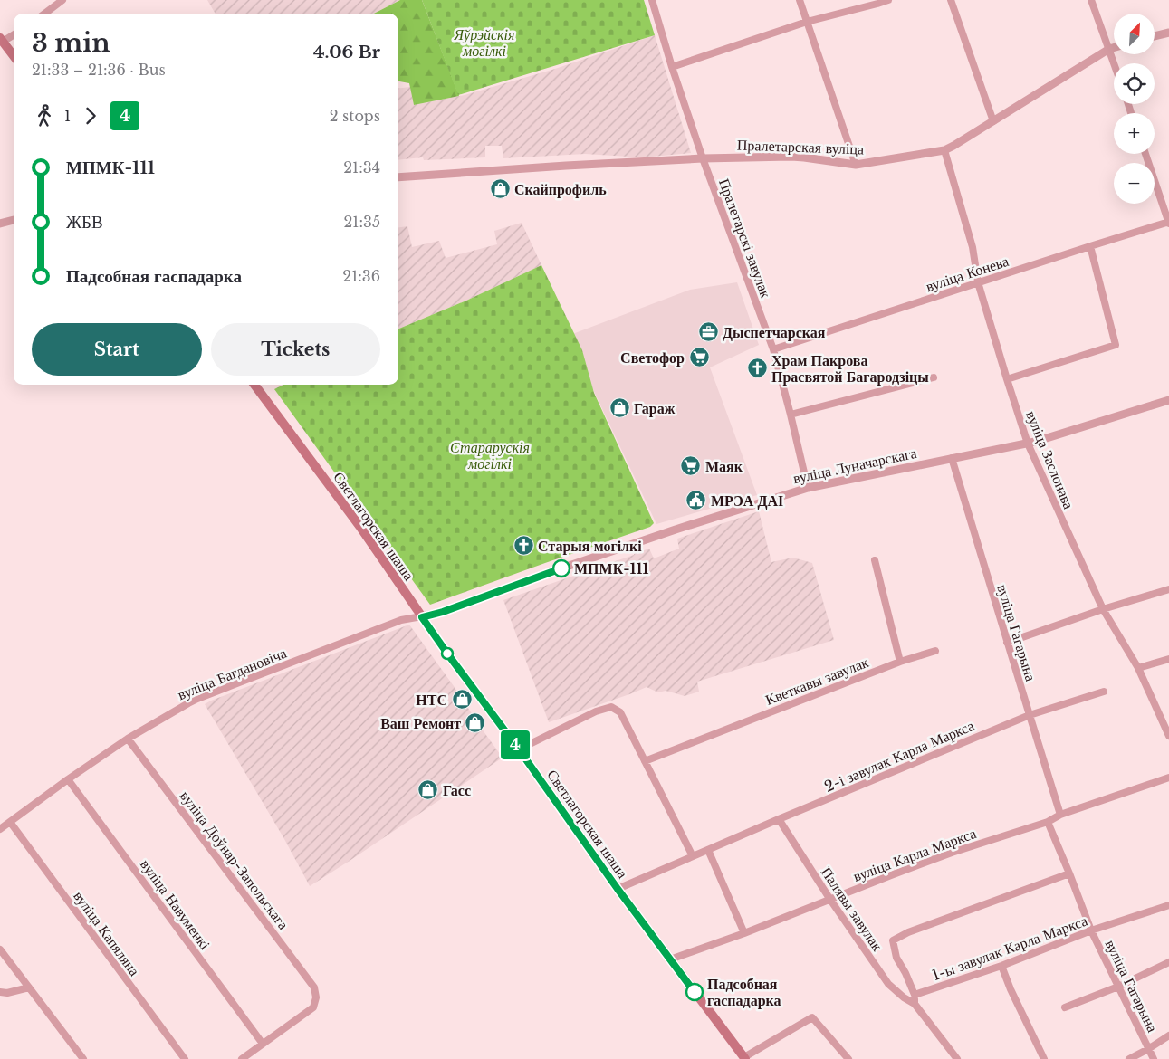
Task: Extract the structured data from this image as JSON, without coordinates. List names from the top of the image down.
{
  "streets": {
    "main road": ["Светлагорская шаша"],
    "street": [
      "Пралетарская вуліца",
      "Пралетарскі завулак",
      "вуліца Конева",
      "вуліца Заслонава",
      "вуліца Луначарскага",
      "вуліца Гагарына",
      "вуліца Багдановіча",
      "Кветкавы завулак",
      "2-і завулак Карла Маркса",
      "вуліца Карла Маркса",
      "вуліца Доўнар-Запольскага",
      "вуліца Навуменкі",
      "Палявы завулак",
      "вуліца Капяляна",
      "1-ы завулак Карла Маркса"
    ]
  },
  "crossings": [
    ["Пралетарская вуліца", "Пралетарскі завулак"],
    ["Пралетарская вуліца", "вуліца Заслонава"],
    ["Пралетарскі завулак", "вуліца Конева"],
    ["Пралетарскі завулак", "вуліца Луначарскага"],
    ["вуліца Конева", "вуліца Заслонава"],
    ["вуліца Заслонава", "вуліца Луначарскага"],
    ["вуліца Луначарскага", "Светлагорская шаша"],
    ["вуліца Луначарскага", "вуліца Гагарына"],
    ["вуліца Луначарскага", "вуліца Багдановіча"],
    ["Светлагорская шаша", "вуліца Багдановіча"],
    ["Светлагорская шаша", "2-і завулак Карла Маркса"],
    ["Светлагорская шаша", "вуліца Карла Маркса"],
    ["вуліца Гагарына", "2-і завулак Карла Маркса"],
    ["вуліца Гагарына", "вуліца Карла Маркса"],
    ["вуліца Гагарына", "1-ы завулак Карла Маркса"],
    ["вуліца Багдановіча", "вуліца Доўнар-Запольскага"],
    ["вуліца Багдановіча", "вуліца Навуменкі"],
    ["вуліца Багдановіча", "вуліца Капяляна"],
    ["2-і завулак Карла Маркса", "Палявы завулак"],
    ["вуліца Карла Маркса", "Палявы завулак"],
    ["вуліца Доўнар-Запольскага", "вуліца Навуменкі"]
  ],
  "parks": ["Яўрэйскія могілкі", "Старарускія могілкі"],
  "places": {
    "shop": [
      "Скайпрофиль",
      "Гараж",
      "НТС",
      "Ваш Ремонт",
      "Гасс"
    ],
    "office": ["Дыспетчарская"],
    "supermarket": ["Светофор", "Маяк"],
    "church": ["Храм Пакрова Прасвятой Багародзіцы", "Старыя могілкі"],
    "public building": ["МРЭА ДАІ"],
    "other": ["МПМК-111", "Падсобная гаспадарка"]
  },
  "lines": ["bus line 4"],
  "north": "top right",
  "page": {
    "on_map": "4",
    "map_buttons": ["+", "−"],
    "heading": ["3 min", "21:33 – 21:36 · Bus", "4.06 Br"],
    "legs": ["1", "4", "2 stops"],
    "list": [
      {
        "name": "МПМК-111",
        "value": "21:34"
      },
      {
        "name": "ЖБВ",
        "value": "21:35"
      },
      {
        "name": "Падсобная гаспадарка",
        "value": "21:36"
      }
    ],
    "buttons": ["Start", "Tickets"]
  }
}
